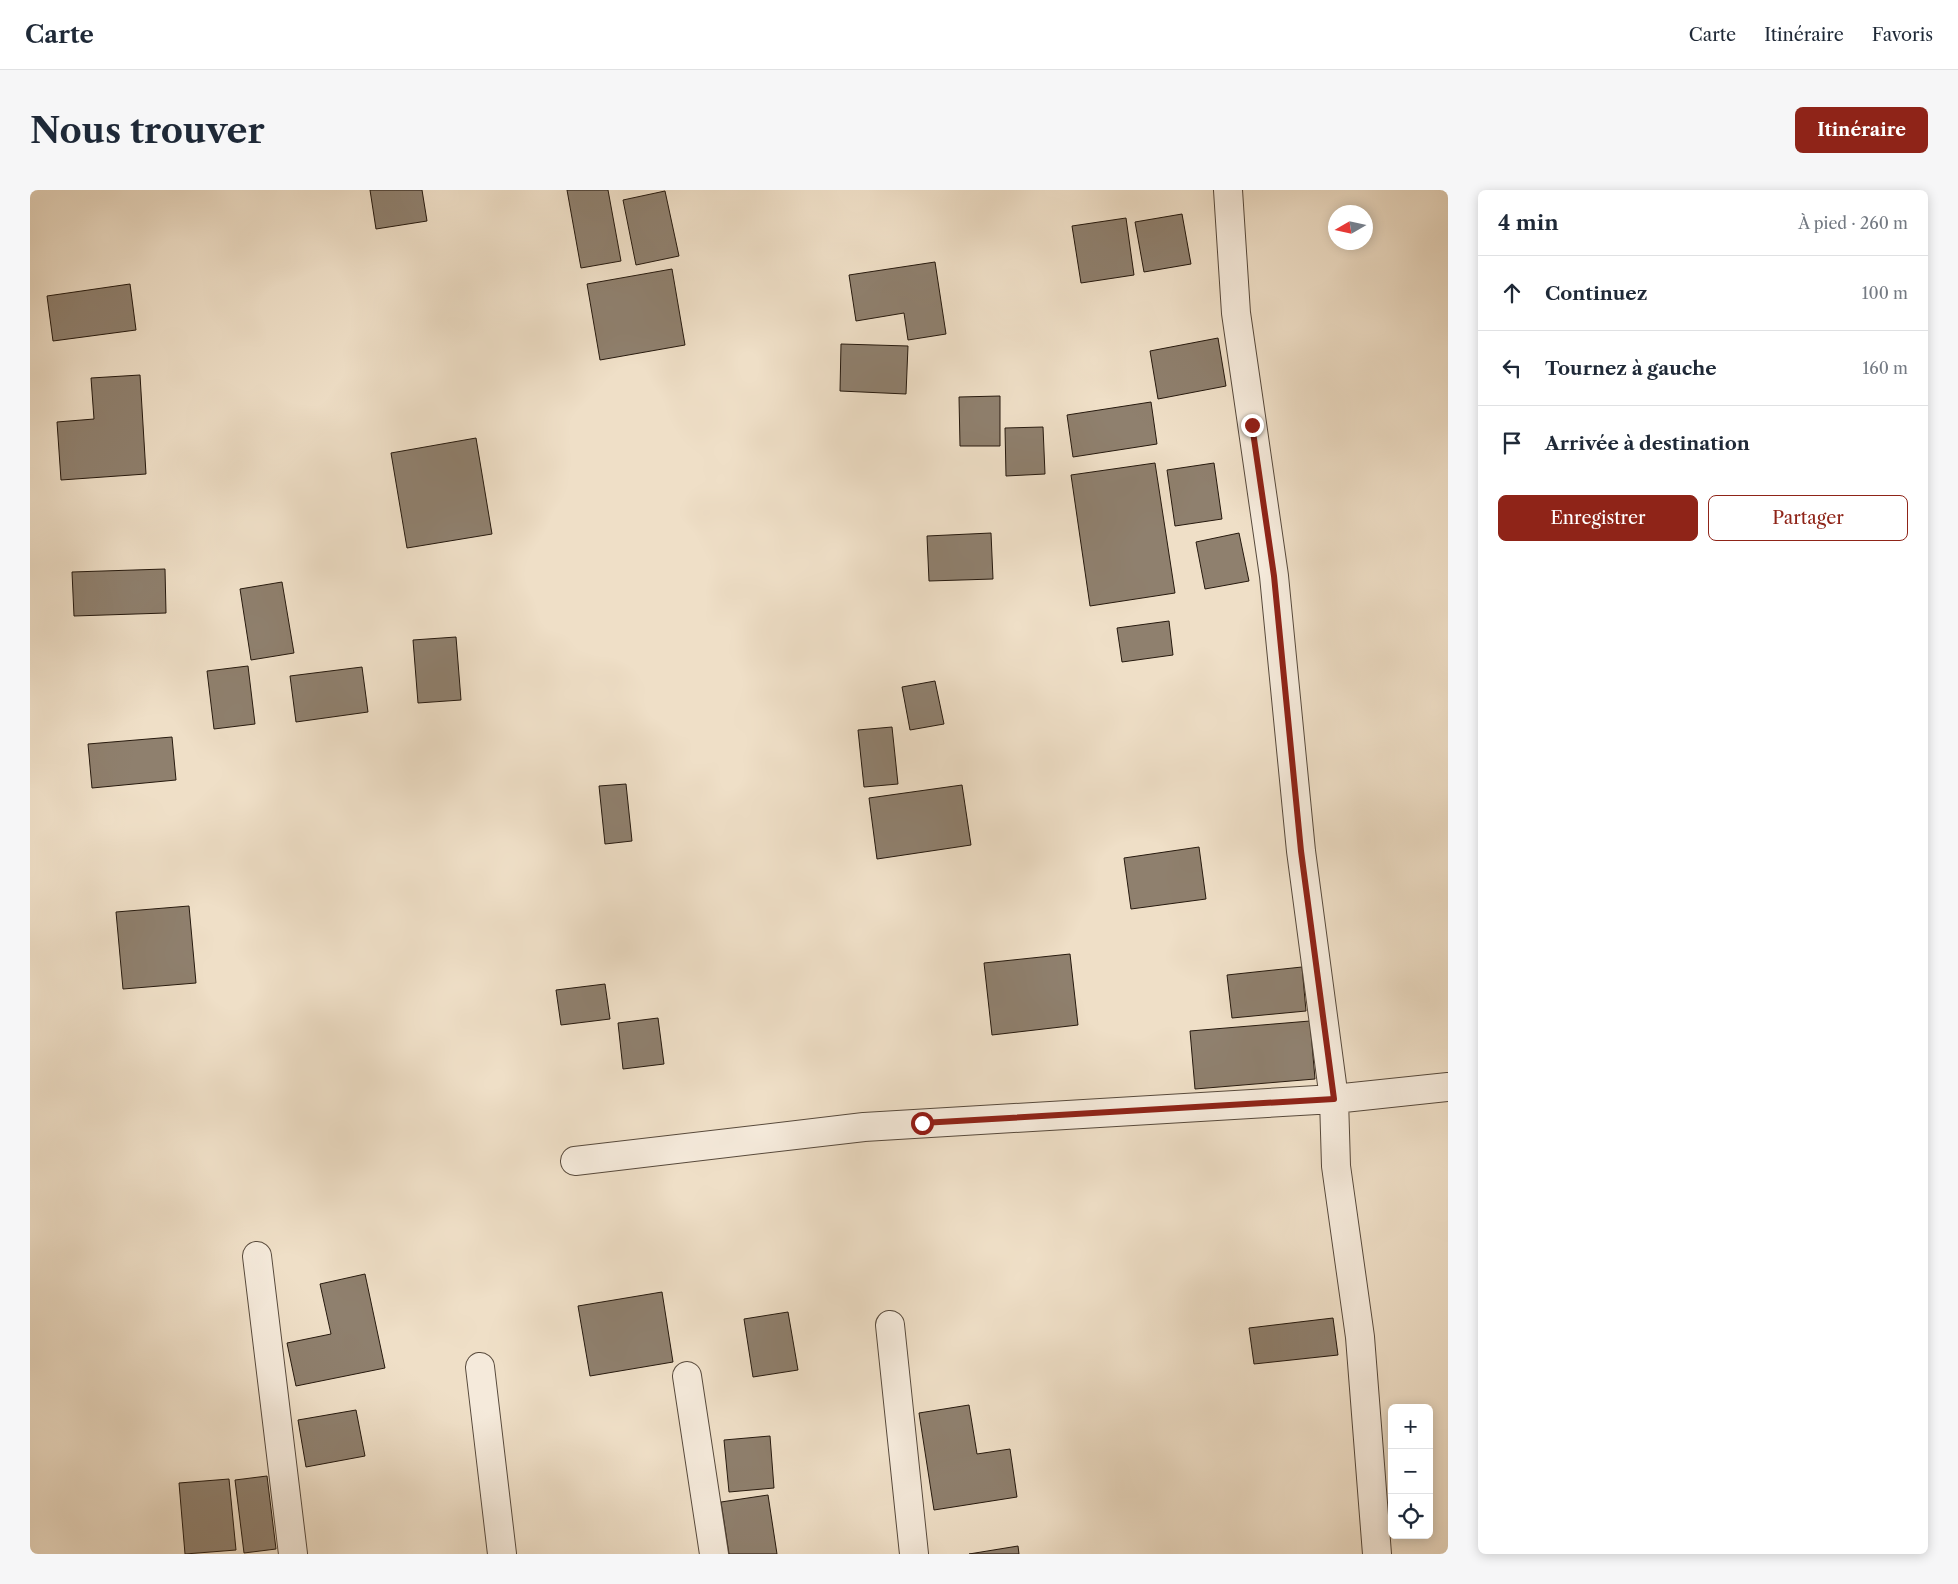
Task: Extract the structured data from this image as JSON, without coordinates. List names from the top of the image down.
{
  "north": "left",
  "page": {
    "header": "Carte",
    "nav": ["Carte", "Itinéraire", "Favoris"],
    "buttons": [
      "Itinéraire",
      ["Enregistrer", "Partager"]
    ],
    "title": "Nous trouver",
    "heading": ["4 min", "À pied · 260 m"],
    "list": [
      ["Continuez", "100 m"],
      ["Tournez à gauche", "160 m"],
      "Arrivée à destination"
    ],
    "map_buttons": ["+", "−"]
  }
}
